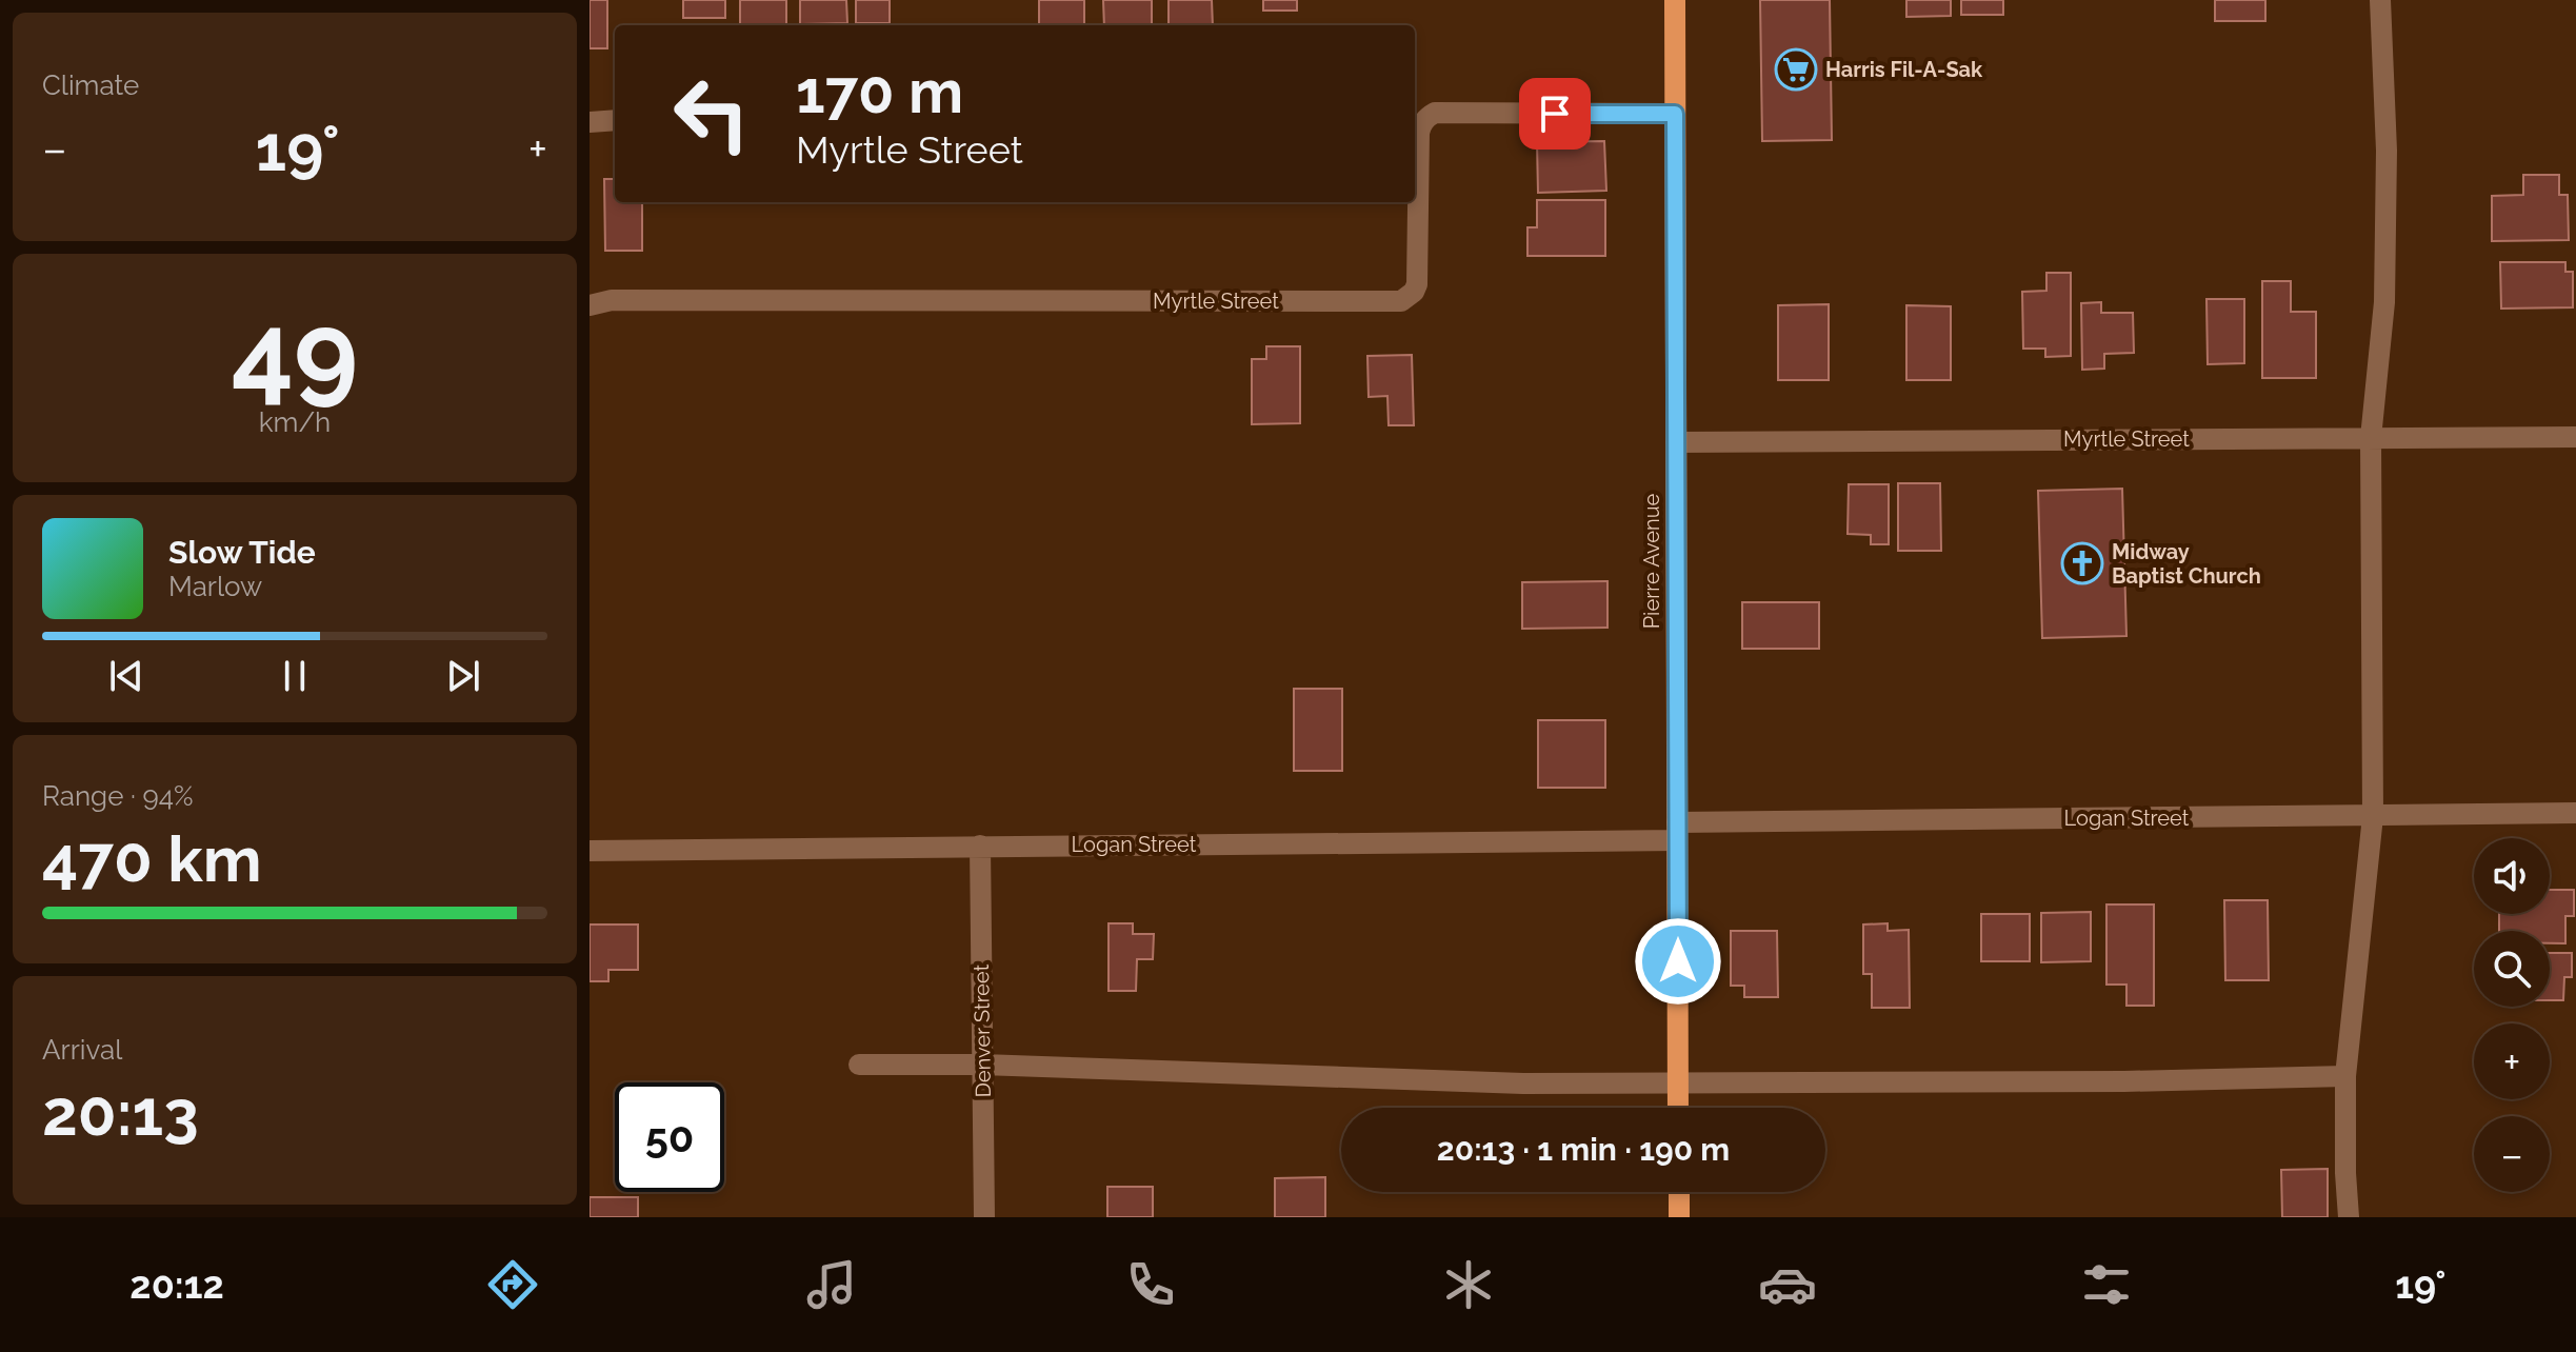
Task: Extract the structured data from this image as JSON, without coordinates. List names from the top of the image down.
{
  "streets": {
    "main road": ["Pierre Avenue"],
    "street": ["Myrtle Street", "Logan Street", "Denver Street"]
  },
  "crossings": [
    ["Myrtle Street", "Pierre Avenue"],
    ["Pierre Avenue", "Logan Street"],
    ["Logan Street", "Denver Street"]
  ],
  "places": {
    "supermarket": ["Harris Fil-A-Sak"],
    "church": ["Midway Baptist Church"]
  },
  "page": {
    "tile": [
      "Climate",
      ["49", "km/h"],
      ["Range · 94%", "470 km"],
      ["Arrival", "20:13"]
    ],
    "turn": ["170 m", "Myrtle Street"],
    "heat": ["−", "19°", "+"],
    "song": ["Slow Tide", "Marlow"],
    "map_buttons": ["+", "−"],
    "limit": "50",
    "trip": "20:13 · 1 min · 190 m",
    "tabs": ["20:12", "19°"]
  }
}
